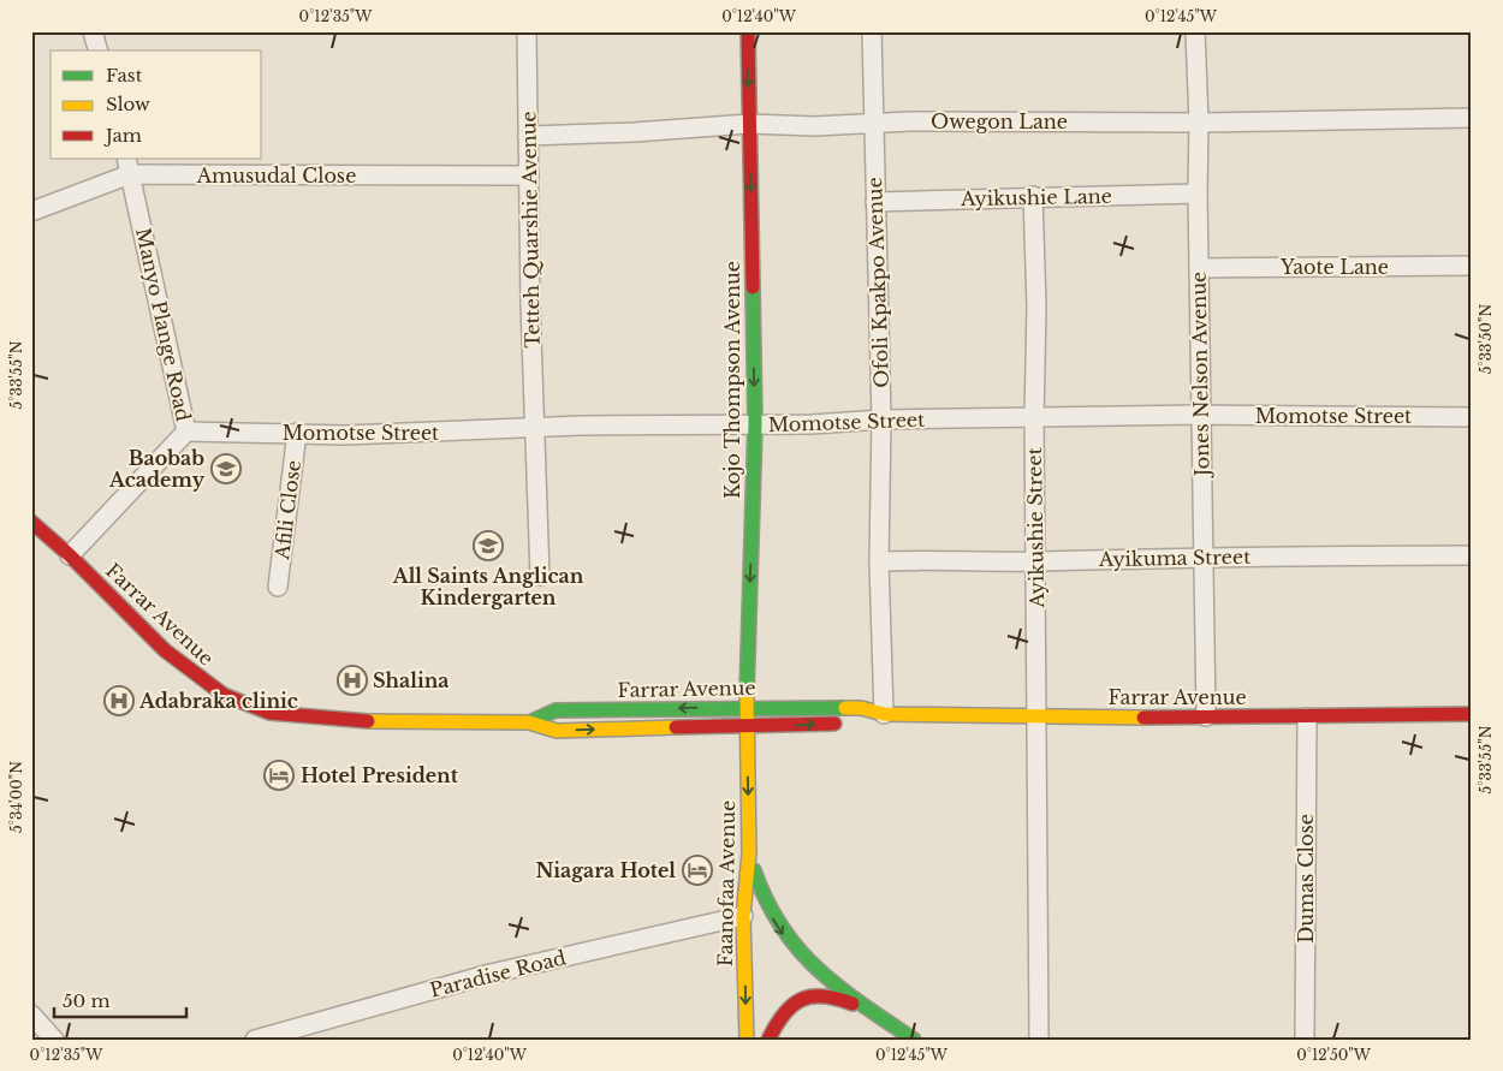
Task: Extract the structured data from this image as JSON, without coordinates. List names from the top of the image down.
{
  "streets": {
    "main road": ["Kojo Thompson Avenue", "Farrar Avenue", "Faanofaa Avenue"],
    "street": [
      "Owegon Lane",
      "Amusudal Close",
      "Ayikushie Lane",
      "Tetteh Quarshie Avenue",
      "Yaote Lane",
      "Ofoli Kpakpo Avenue",
      "Manyo Plange Road",
      "Jones Nelson Avenue",
      "Momotse Street",
      "Afili Close",
      "Ayikushie Street",
      "Ayikuma Street",
      "Dumas Close",
      "Paradise Road"
    ]
  },
  "crossings": [
    ["Owegon Lane", "Tetteh Quarshie Avenue"],
    ["Owegon Lane", "Ofoli Kpakpo Avenue"],
    ["Owegon Lane", "Jones Nelson Avenue"],
    ["Owegon Lane", "Kojo Thompson Avenue"],
    ["Amusudal Close", "Tetteh Quarshie Avenue"],
    ["Amusudal Close", "Manyo Plange Road"],
    ["Ayikushie Lane", "Ofoli Kpakpo Avenue"],
    ["Ayikushie Lane", "Jones Nelson Avenue"],
    ["Ayikushie Lane", "Ayikushie Street"],
    ["Tetteh Quarshie Avenue", "Momotse Street"],
    ["Yaote Lane", "Jones Nelson Avenue"],
    ["Ofoli Kpakpo Avenue", "Momotse Street"],
    ["Ofoli Kpakpo Avenue", "Ayikuma Street"],
    ["Ofoli Kpakpo Avenue", "Farrar Avenue"],
    ["Manyo Plange Road", "Momotse Street"],
    ["Manyo Plange Road", "Farrar Avenue"],
    ["Jones Nelson Avenue", "Momotse Street"],
    ["Jones Nelson Avenue", "Ayikuma Street"],
    ["Jones Nelson Avenue", "Farrar Avenue"],
    ["Kojo Thompson Avenue", "Momotse Street"],
    ["Kojo Thompson Avenue", "Farrar Avenue"],
    ["Kojo Thompson Avenue", "Faanofaa Avenue"],
    ["Momotse Street", "Afili Close"],
    ["Momotse Street", "Ayikushie Street"],
    ["Ayikushie Street", "Ayikuma Street"],
    ["Ayikushie Street", "Farrar Avenue"],
    ["Farrar Avenue", "Dumas Close"],
    ["Farrar Avenue", "Faanofaa Avenue"],
    ["Faanofaa Avenue", "Paradise Road"]
  ],
  "one_way": ["Kojo Thompson Avenue", "Faanofaa Avenue"],
  "places": {
    "school or university": ["Baobab Academy", "All Saints Anglican Kindergarten"],
    "hospital": ["Shalina", "Adabraka clinic"],
    "hotel": ["Hotel President", "Niagara Hotel"]
  },
  "legend": ["Fast", "Slow", "Jam"],
  "scale_bar": "50 m",
  "coordinates": [
    "0°12'35\"W",
    "0°12'40\"W",
    "0°12'45\"W",
    "5°33'50\"N",
    "5°33'55\"N",
    "5°34'00\"N",
    "0°12'50\"W"
  ]
}
